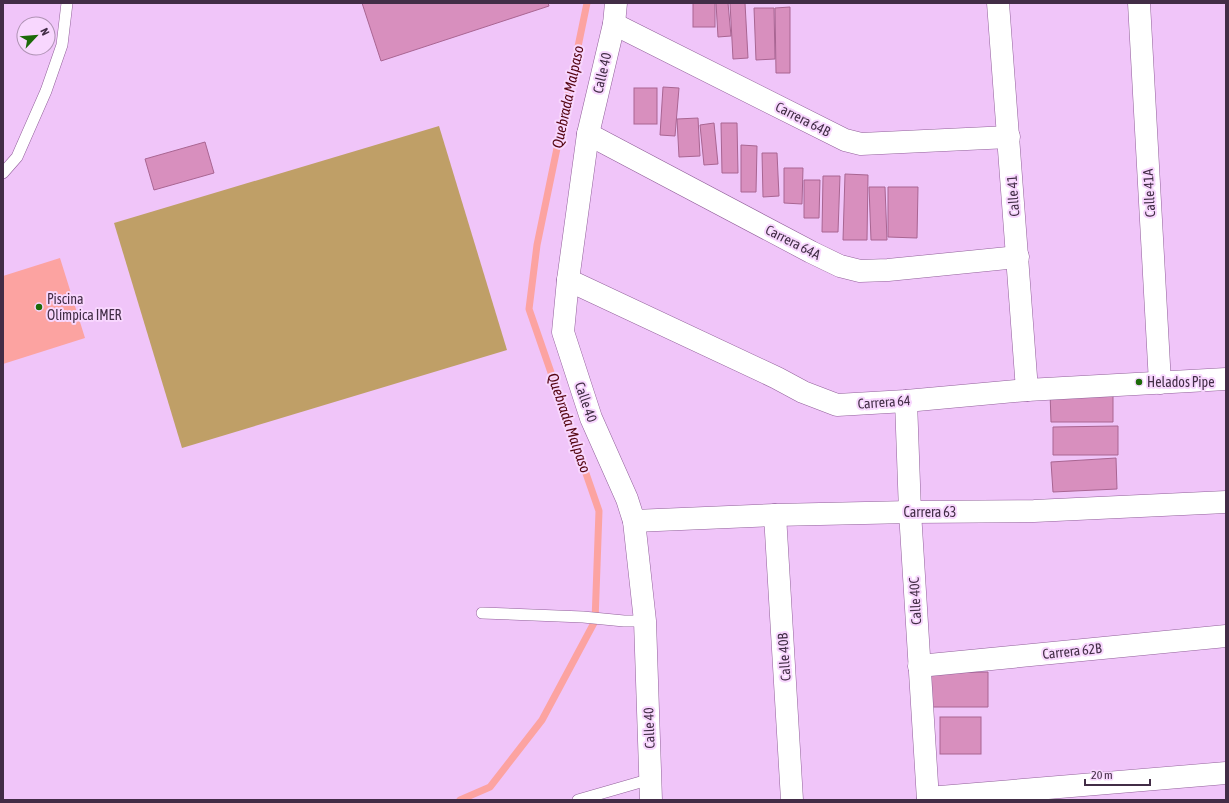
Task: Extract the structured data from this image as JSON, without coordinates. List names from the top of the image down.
{
  "streets": {
    "street": [
      "Calle 40",
      "Carrera 64B",
      "Calle 41A",
      "Calle 41",
      "Carrera 64A",
      "Carrera 64",
      "Carrera 63",
      "Calle 40C",
      "Carrera 62B",
      "Calle 40B"
    ]
  },
  "crossings": [
    ["Calle 40", "Carrera 64B"],
    ["Calle 40", "Carrera 64A"],
    ["Calle 40", "Carrera 64"],
    ["Calle 40", "Carrera 63"],
    ["Carrera 64B", "Calle 41"],
    ["Calle 41A", "Carrera 64"],
    ["Calle 41", "Carrera 64A"],
    ["Calle 41", "Carrera 64"],
    ["Carrera 64", "Calle 40C"],
    ["Carrera 63", "Calle 40C"],
    ["Carrera 63", "Calle 40B"],
    ["Calle 40C", "Carrera 62B"]
  ],
  "water": ["Quebrada Malpaso"],
  "places": ["Piscina Olímpica IMER", "Helados Pipe"],
  "scale_bar": "20 m",
  "north": "top right"
}
